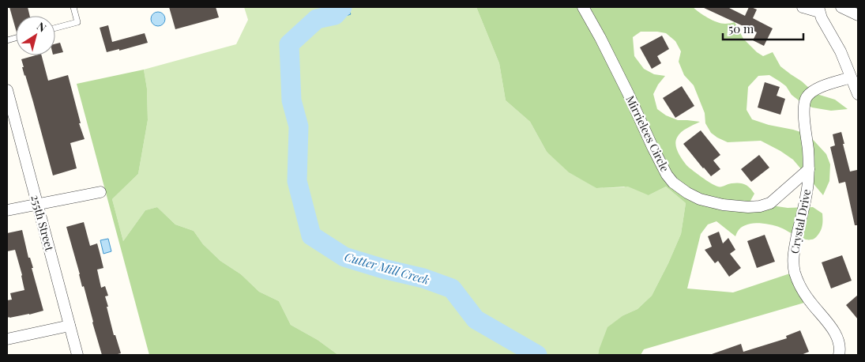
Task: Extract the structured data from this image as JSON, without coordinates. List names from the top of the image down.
{
  "streets": {
    "street": ["Mirrielees Circle", "Crystal Drive", "255th Street"]
  },
  "crossings": [
    ["Mirrielees Circle", "Crystal Drive"]
  ],
  "water": ["Cutter Mill Creek"],
  "scale_bar": "50 m",
  "north": "top right"
}
